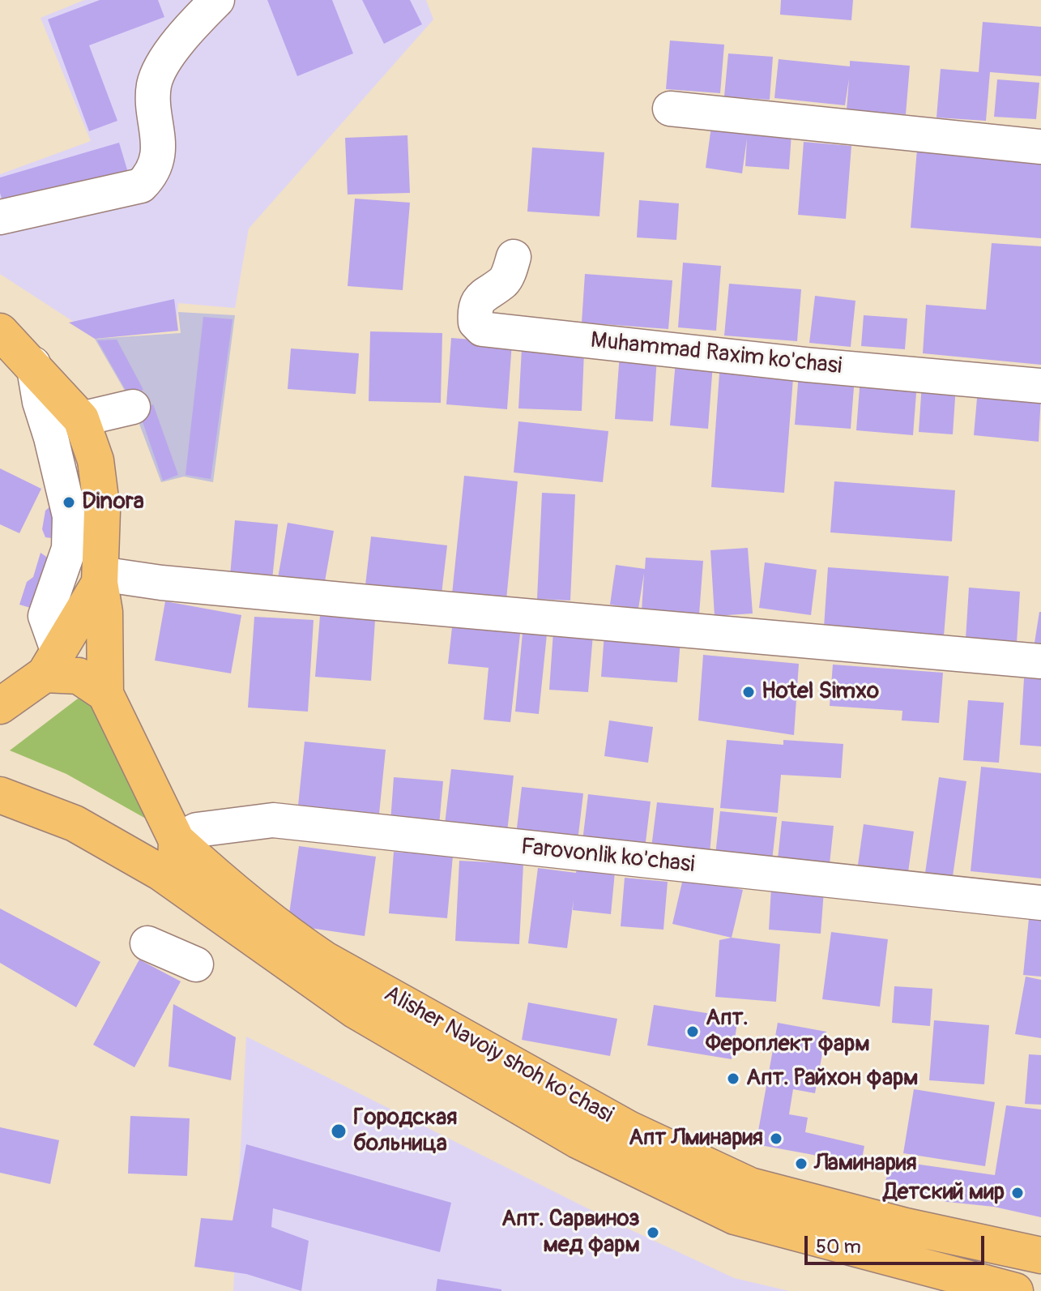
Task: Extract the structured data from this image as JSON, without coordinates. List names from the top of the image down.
{
  "streets": {
    "main road": ["Alisher Navoiy shoh ko'chasi"],
    "street": ["Muhammad Raxim ko'chasi", "Farovonlik ko'chasi"]
  },
  "crossings": [
    ["Farovonlik ko'chasi", "Alisher Navoiy shoh ko'chasi"]
  ],
  "places": [
    "Dinora",
    "Hotel Simxo",
    "Апт. Фероплект фарм",
    "Апт. Райхон фарм",
    "Городская больница",
    "Апт Лминария",
    "Ламинария",
    "Детский мир",
    "Апт. Сарвиноз мед фарм"
  ],
  "scale_bar": "50 m"
}
